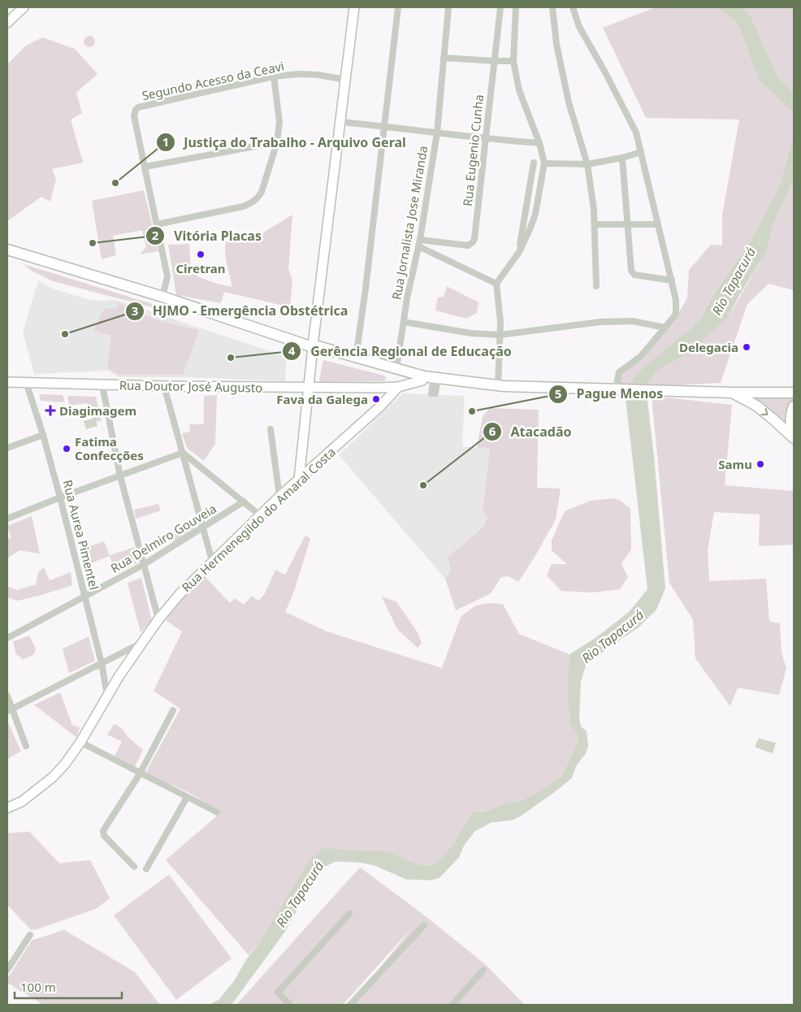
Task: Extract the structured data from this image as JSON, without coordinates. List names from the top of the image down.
{
  "streets": {
    "street": [
      "Segundo Acesso da Ceavi",
      "Rua Eugenio Cunha",
      "Rua Jornalista Jose Miranda",
      "Rua Doutor José Augusto",
      "Rua Hermenegildo do Amaral Costa",
      "Rua Aurea Pimentel",
      "Rua Delmiro Gouveia"
    ]
  },
  "crossings": [
    ["Rua Eugenio Cunha", "Rua Jornalista Jose Miranda"],
    ["Rua Doutor José Augusto", "Rua Hermenegildo do Amaral Costa"],
    ["Rua Doutor José Augusto", "Rua Aurea Pimentel"],
    ["Rua Hermenegildo do Amaral Costa", "Rua Aurea Pimentel"],
    ["Rua Aurea Pimentel", "Rua Delmiro Gouveia"]
  ],
  "water": ["Rio Tapacurá"],
  "places": {
    "other": [
      "Justiça do Trabalho - Arquivo Geral",
      "Vitória Placas",
      "Ciretran",
      "HJMO - Emergência Obstétrica",
      "Delegacia",
      "Gerência Regional de Educação",
      "Fava da Galega",
      "Pague Menos",
      "Fatima Confecções",
      "Samu",
      "Atacadão"
    ],
    "health": ["Diagimagem"]
  },
  "scale_bar": "100 m"
}
